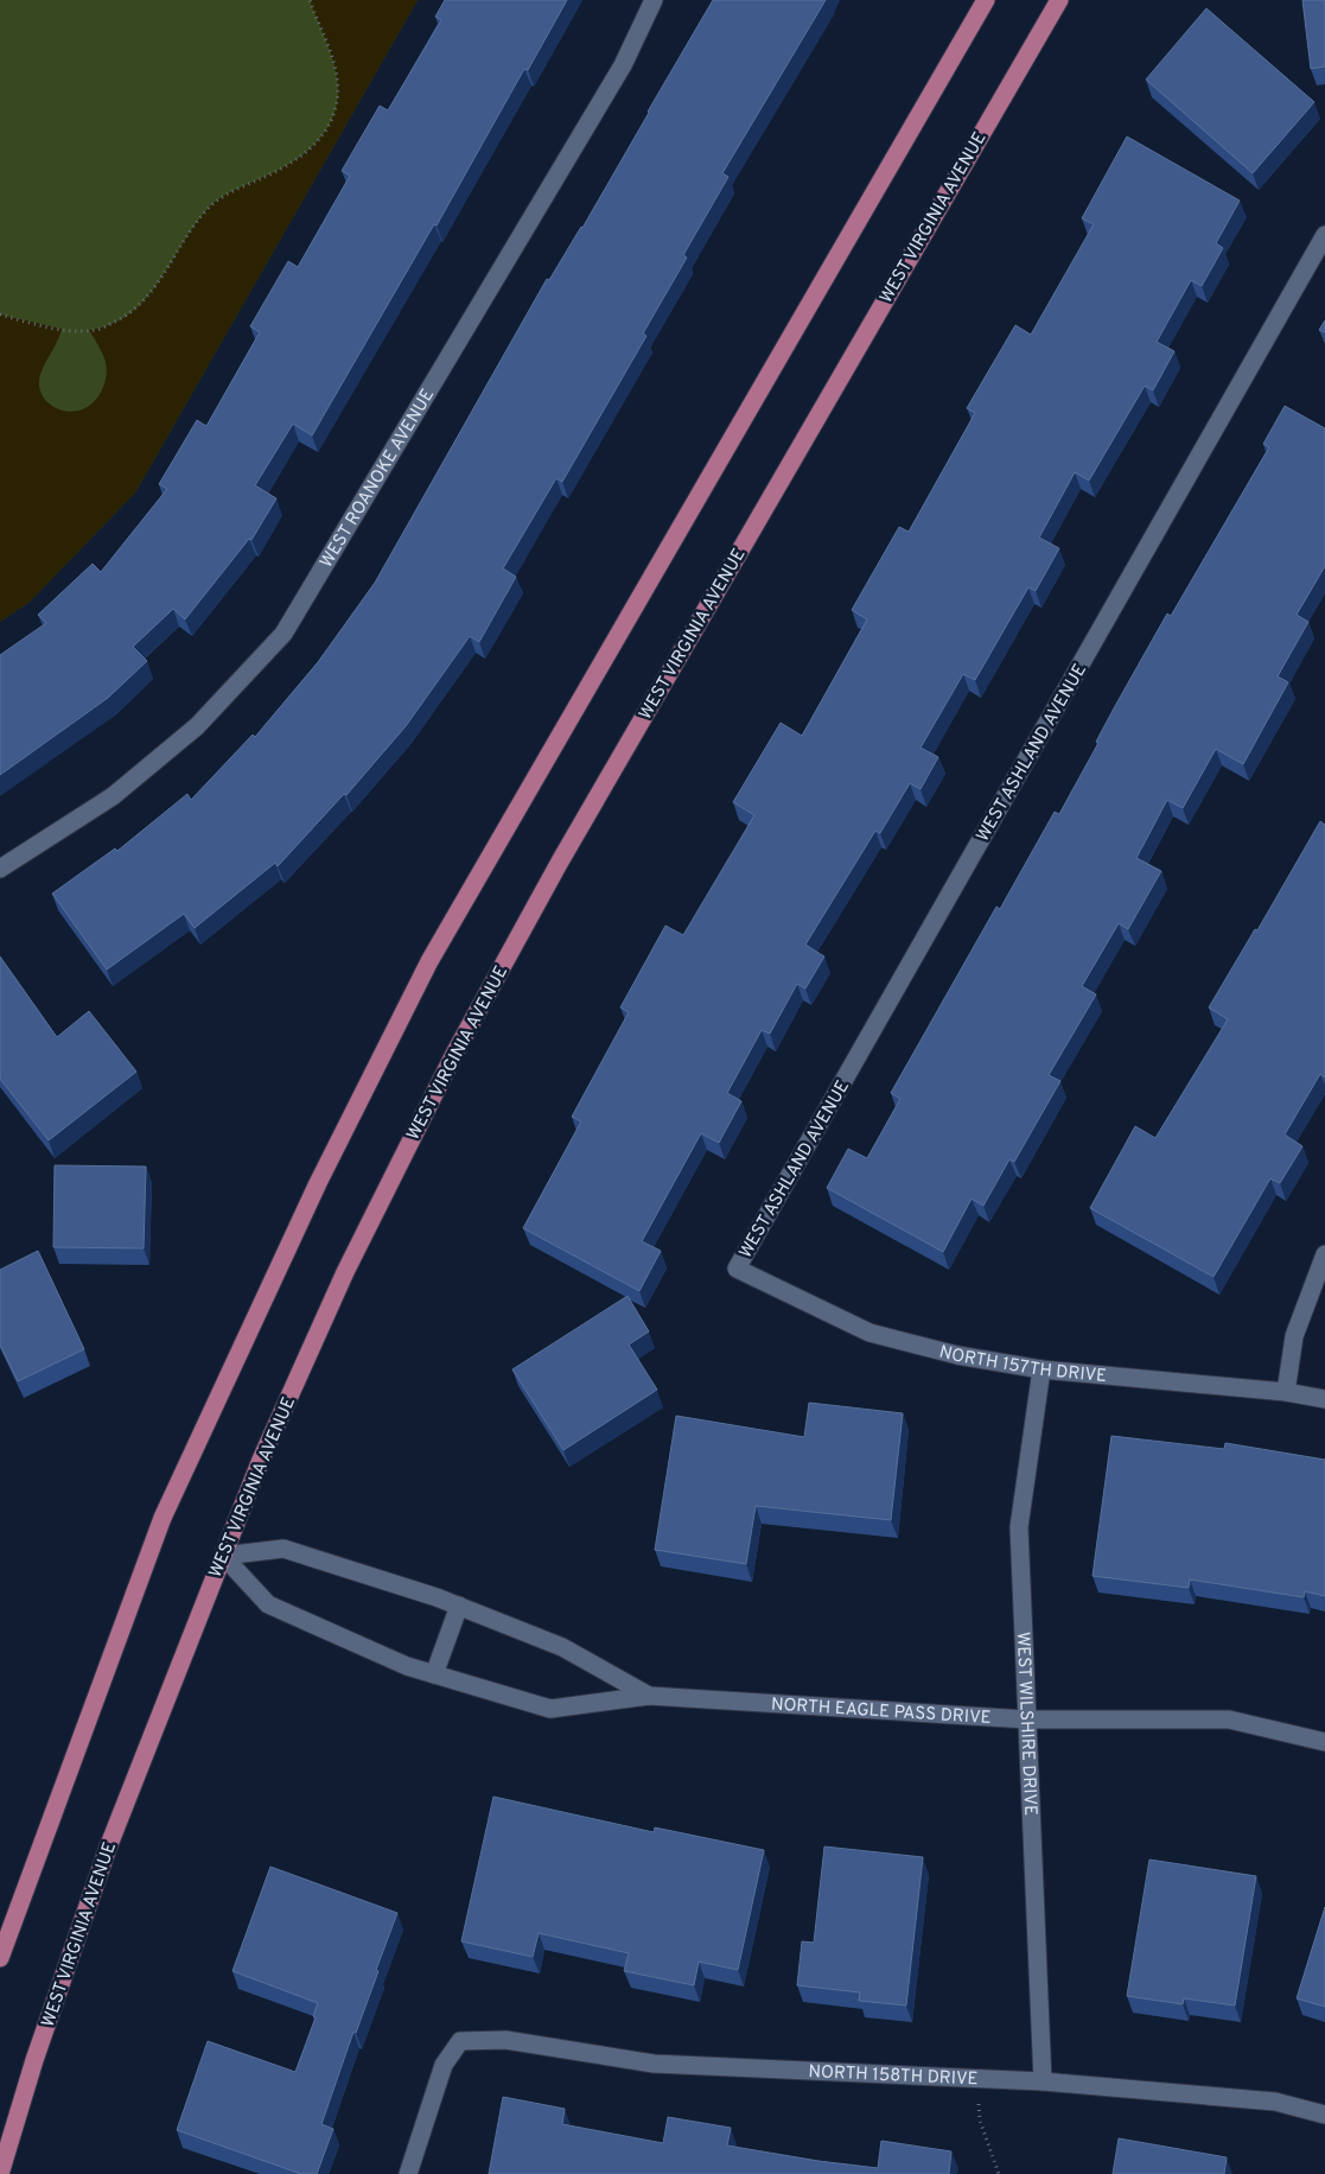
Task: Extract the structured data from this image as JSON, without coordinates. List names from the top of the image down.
{
  "streets": {
    "main road": ["WEST VIRGINIA AVENUE"],
    "street": [
      "WEST ROANOKE AVENUE",
      "WEST ASHLAND AVENUE",
      "NORTH 157TH DRIVE",
      "NORTH EAGLE PASS DRIVE",
      "WEST WILSHIRE DRIVE",
      "NORTH 158TH DRIVE"
    ]
  },
  "crossings": [
    ["WEST VIRGINIA AVENUE", "NORTH EAGLE PASS DRIVE"],
    ["WEST ASHLAND AVENUE", "NORTH 157TH DRIVE"],
    ["NORTH 157TH DRIVE", "WEST WILSHIRE DRIVE"],
    ["NORTH EAGLE PASS DRIVE", "WEST WILSHIRE DRIVE"],
    ["WEST WILSHIRE DRIVE", "NORTH 158TH DRIVE"]
  ]
}
